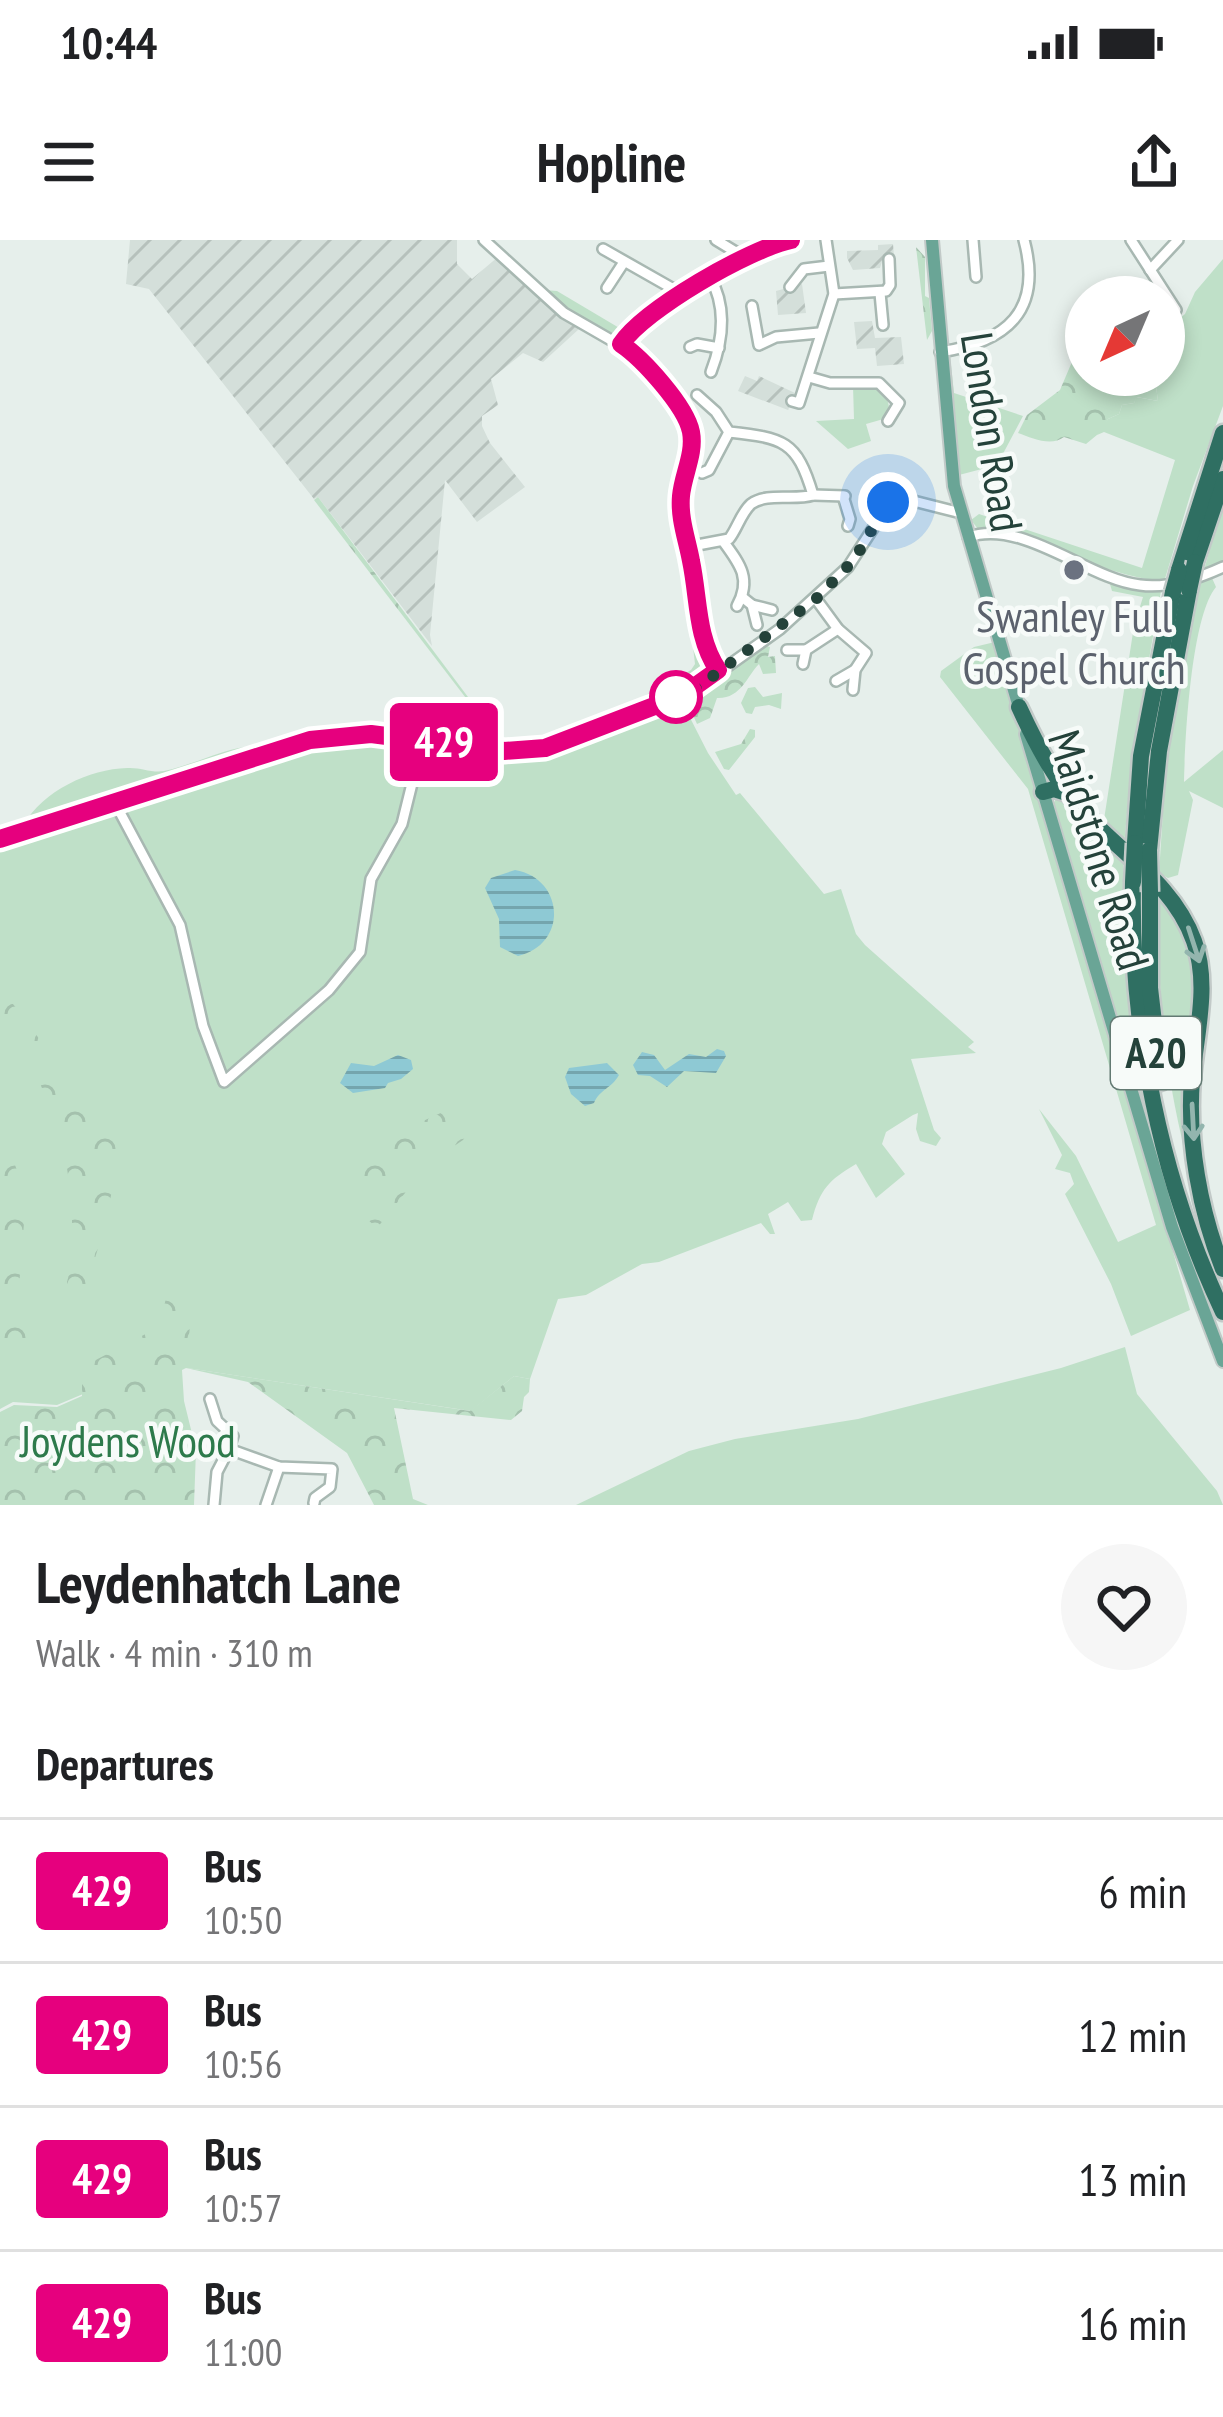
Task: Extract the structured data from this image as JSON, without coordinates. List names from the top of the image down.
{
  "streets": {
    "highway": ["A20"],
    "main road": ["London Road", "Maidstone Road"]
  },
  "crossings": [
    ["London Road", "Maidstone Road"],
    ["Maidstone Road", "A20"]
  ],
  "parks": ["Joydens Wood"],
  "places": ["Swanley Full Gospel Church"],
  "lines": ["bus line 429"],
  "north": "bottom left",
  "page": {
    "status": "10:44",
    "header": "Hopline",
    "on_map": "429",
    "heading": [
      ["Leydenhatch Lane", "Walk · 4 min · 310 m"],
      "Departures"
    ],
    "list": [
      {
        "mark": "429",
        "name": "Bus",
        "note": "10:50",
        "value": "6 min"
      },
      {
        "mark": "429",
        "name": "Bus",
        "note": "10:56",
        "value": "12 min"
      },
      {
        "mark": "429",
        "name": "Bus",
        "note": "10:57",
        "value": "13 min"
      },
      {
        "mark": "429",
        "name": "Bus",
        "note": "11:00",
        "value": "16 min"
      }
    ]
  }
}
